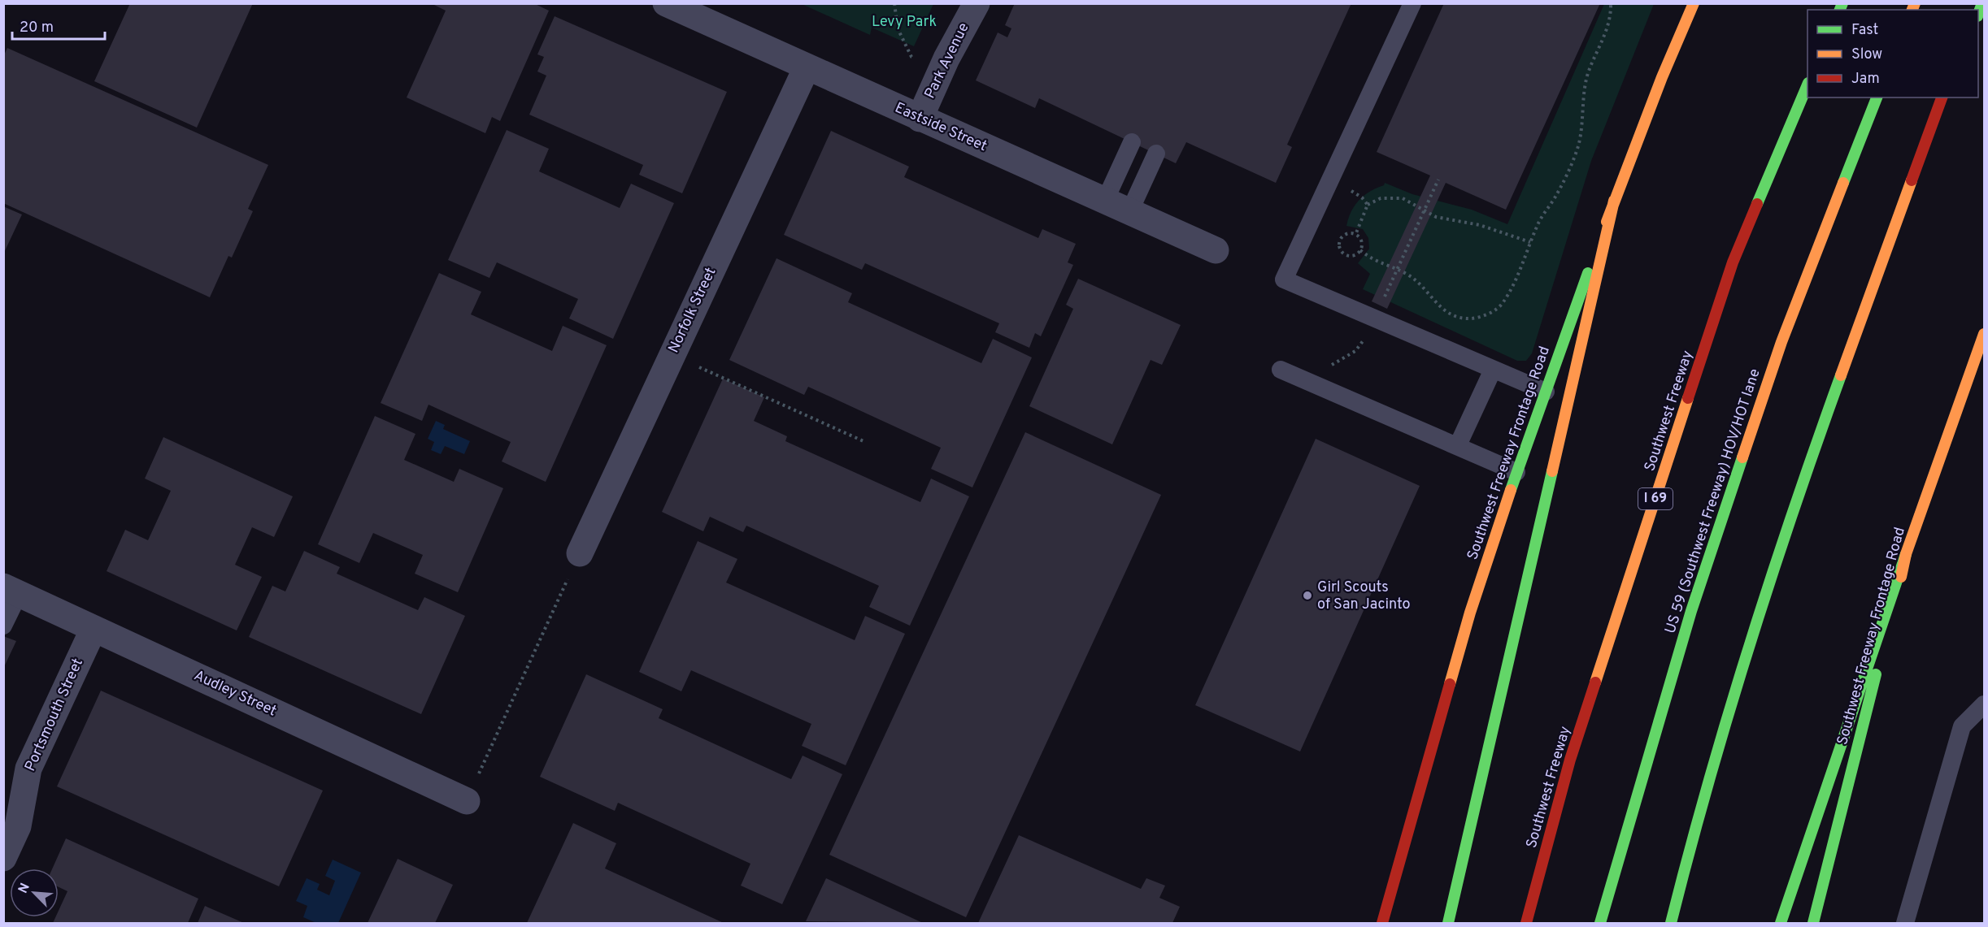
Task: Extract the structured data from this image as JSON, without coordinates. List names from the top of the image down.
{
  "streets": {
    "main road": [
      "Southwest Freeway",
      "Southwest Freeway Frontage Road",
      "I 69",
      "US 59 (Southwest Freeway) HOV/HOT lane"
    ],
    "street": [
      "Park Avenue",
      "Eastside Street",
      "Norfolk Street",
      "Audley Street",
      "Portsmouth Street"
    ]
  },
  "crossings": [
    ["Park Avenue", "Eastside Street"],
    ["Eastside Street", "Norfolk Street"],
    ["Audley Street", "Portsmouth Street"]
  ],
  "parks": ["Levy Park"],
  "places": ["Girl Scouts of San Jacinto"],
  "legend": ["Fast", "Slow", "Jam"],
  "scale_bar": "20 m",
  "north": "top left"
}
